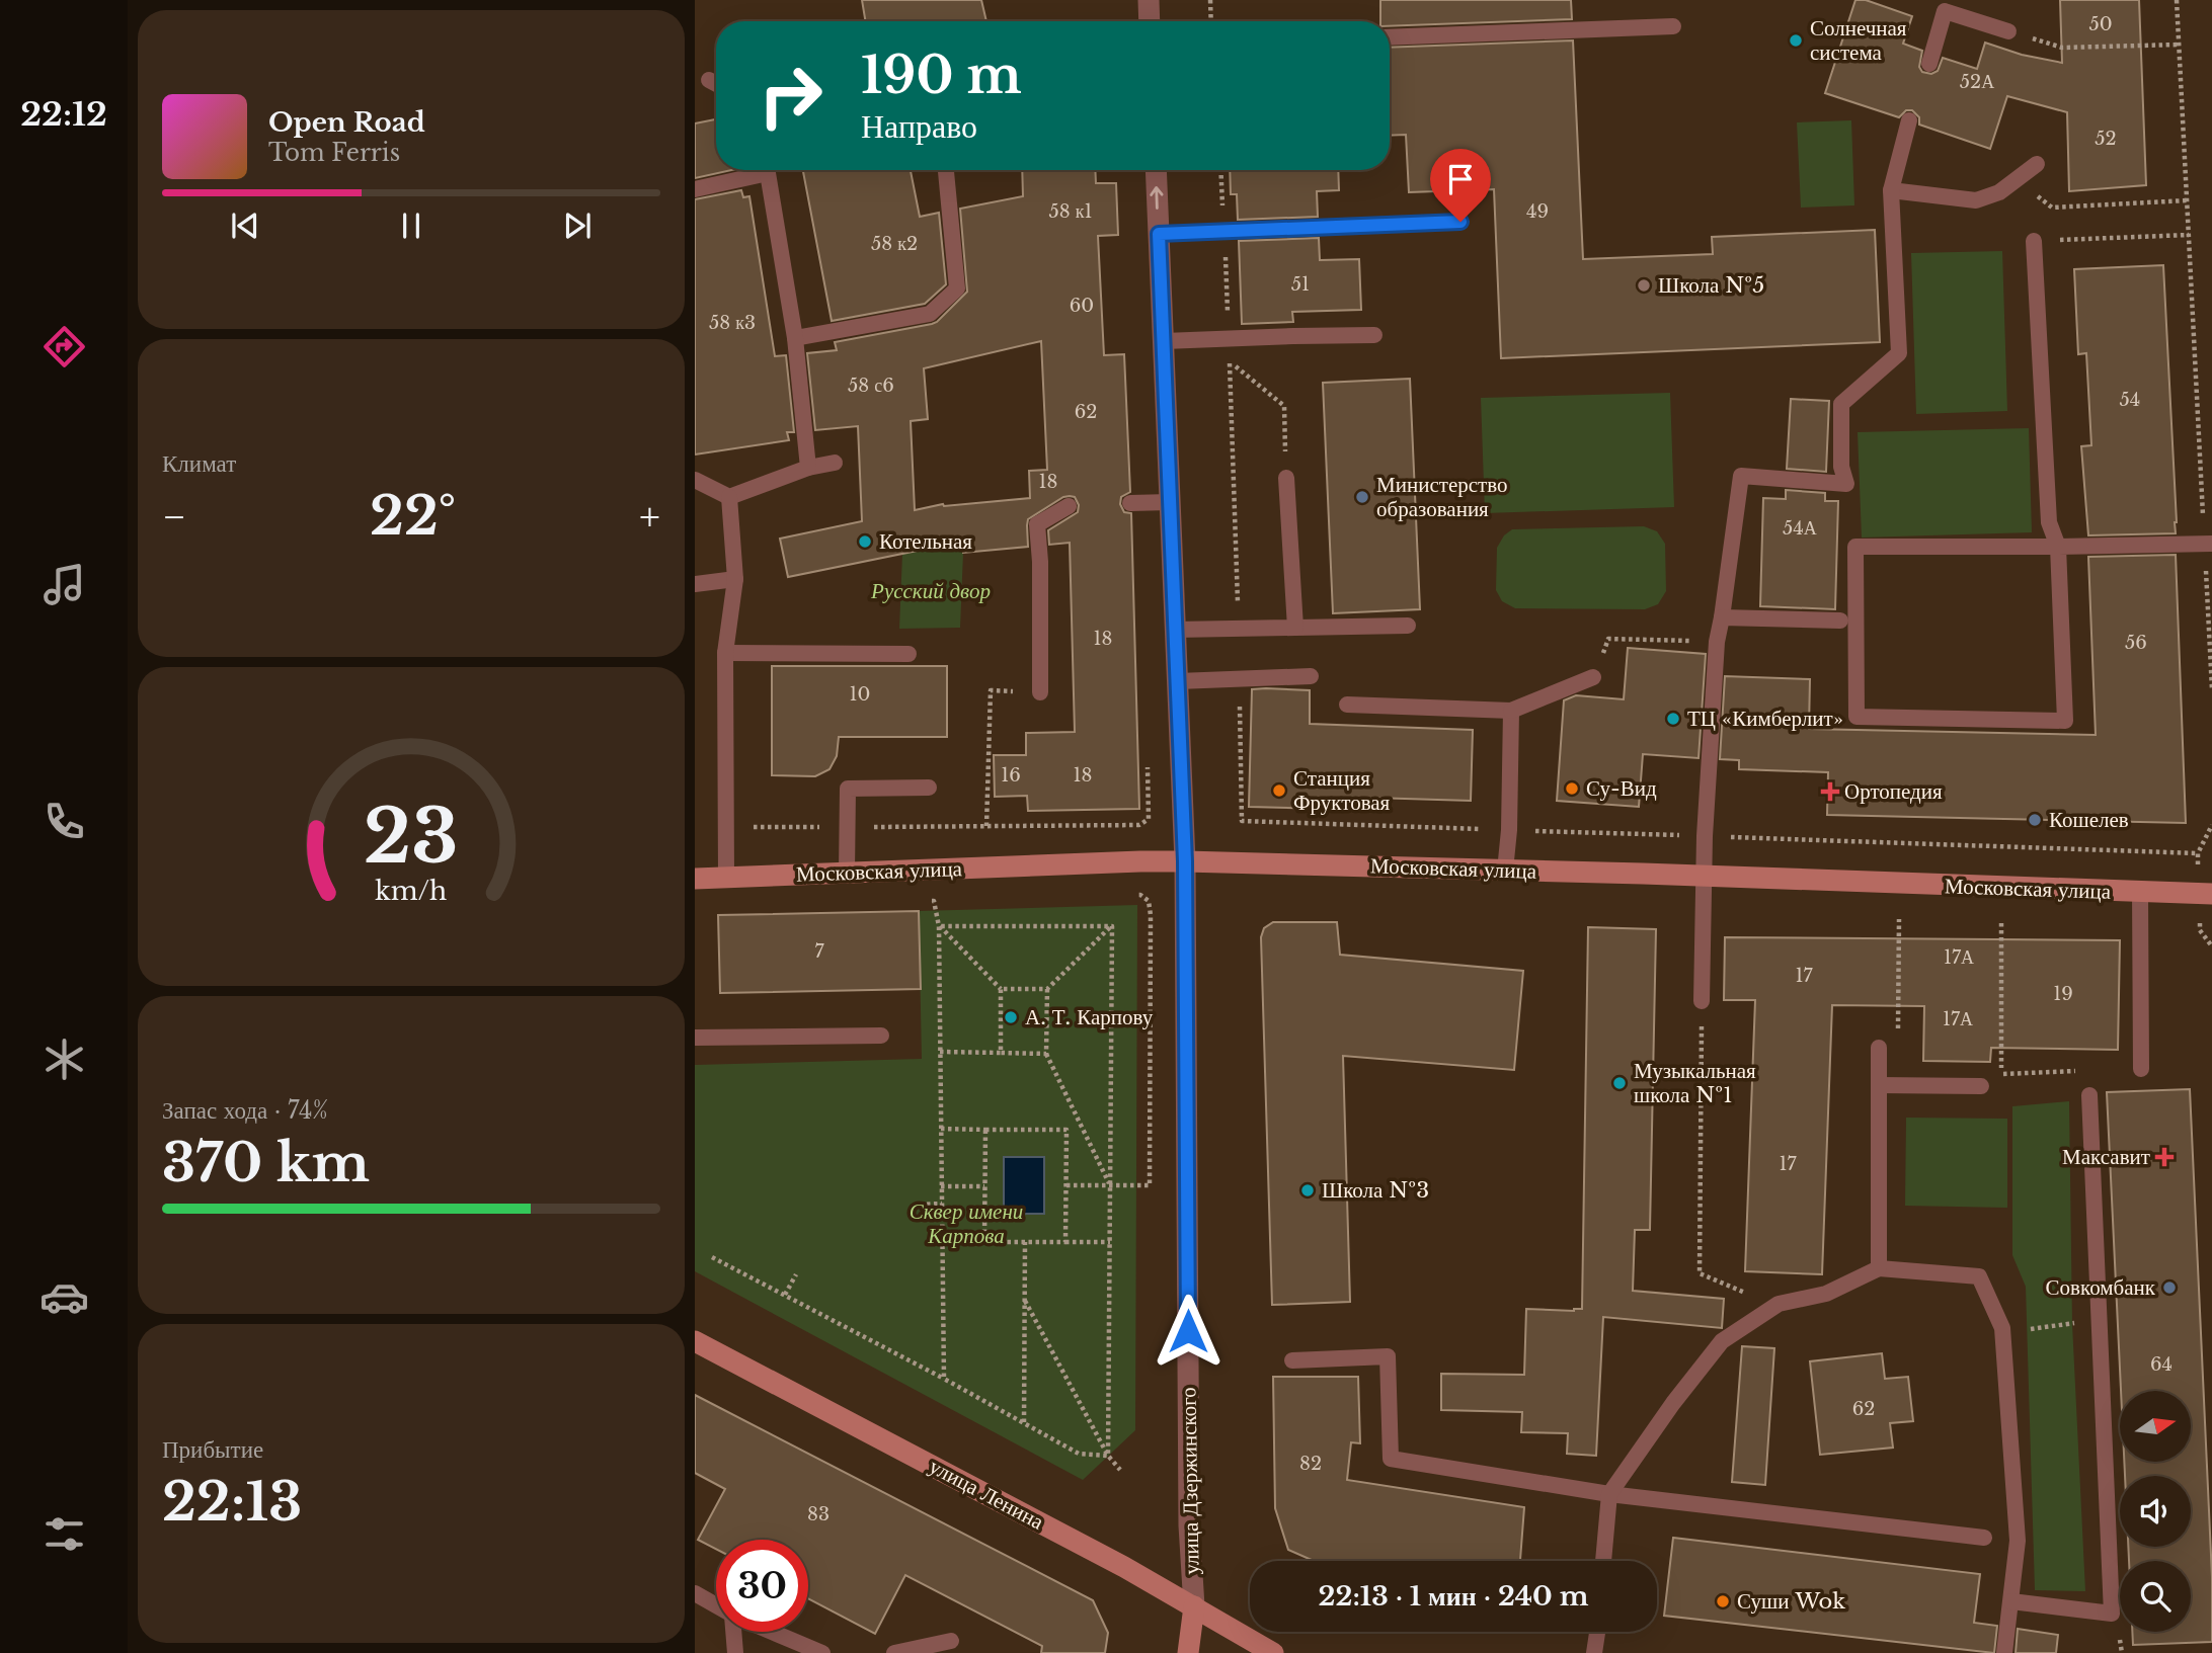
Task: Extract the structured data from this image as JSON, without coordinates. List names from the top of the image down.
{
  "streets": {
    "main road": ["Московская улица", "улица Дзержинского", "улица Ленина"]
  },
  "crossings": [
    ["Московская улица", "улица Дзержинского"],
    ["улица Дзержинского", "улица Ленина"]
  ],
  "parks": ["Русский двор", "Сквер имени Карпова"],
  "places": {
    "other": [
      "Солнечная система",
      "Школа №5",
      "Министерство образования",
      "Котельная",
      "ТЦ «Кимберлит»",
      "Су-Вид",
      "Станция Фруктовая",
      "Кошелев",
      "А. Т. Карпову",
      "Музыкальная школа №1",
      "Школа №3",
      "Совкомбанк",
      "Суши Wok"
    ],
    "health": ["Ортопедия", "Максавит"]
  },
  "house_numbers": [
    "50",
    "52А",
    "52",
    "58 к1",
    "49",
    "58 к2",
    "51",
    "60",
    "58 к3",
    "58 с6",
    "54",
    "62",
    "18",
    "54А",
    "18",
    "56",
    "10",
    "16",
    "18",
    "7",
    "17А",
    "17",
    "19",
    "17А",
    "17",
    "64",
    "62",
    "82",
    "83"
  ],
  "north": "right",
  "page": {
    "tabs": "22:12",
    "turn": ["190 m", "Направо"],
    "song": ["Open Road", "Tom Ferris"],
    "tile": [
      "Климат",
      ["Запас хода · 74%", "370 km"],
      ["Прибытие", "22:13"]
    ],
    "heat": ["−", "22°", "+"],
    "limit": "30",
    "trip": "22:13 · 1 мин · 240 m",
    "gauge": ["23", "km/h"]
  }
}
